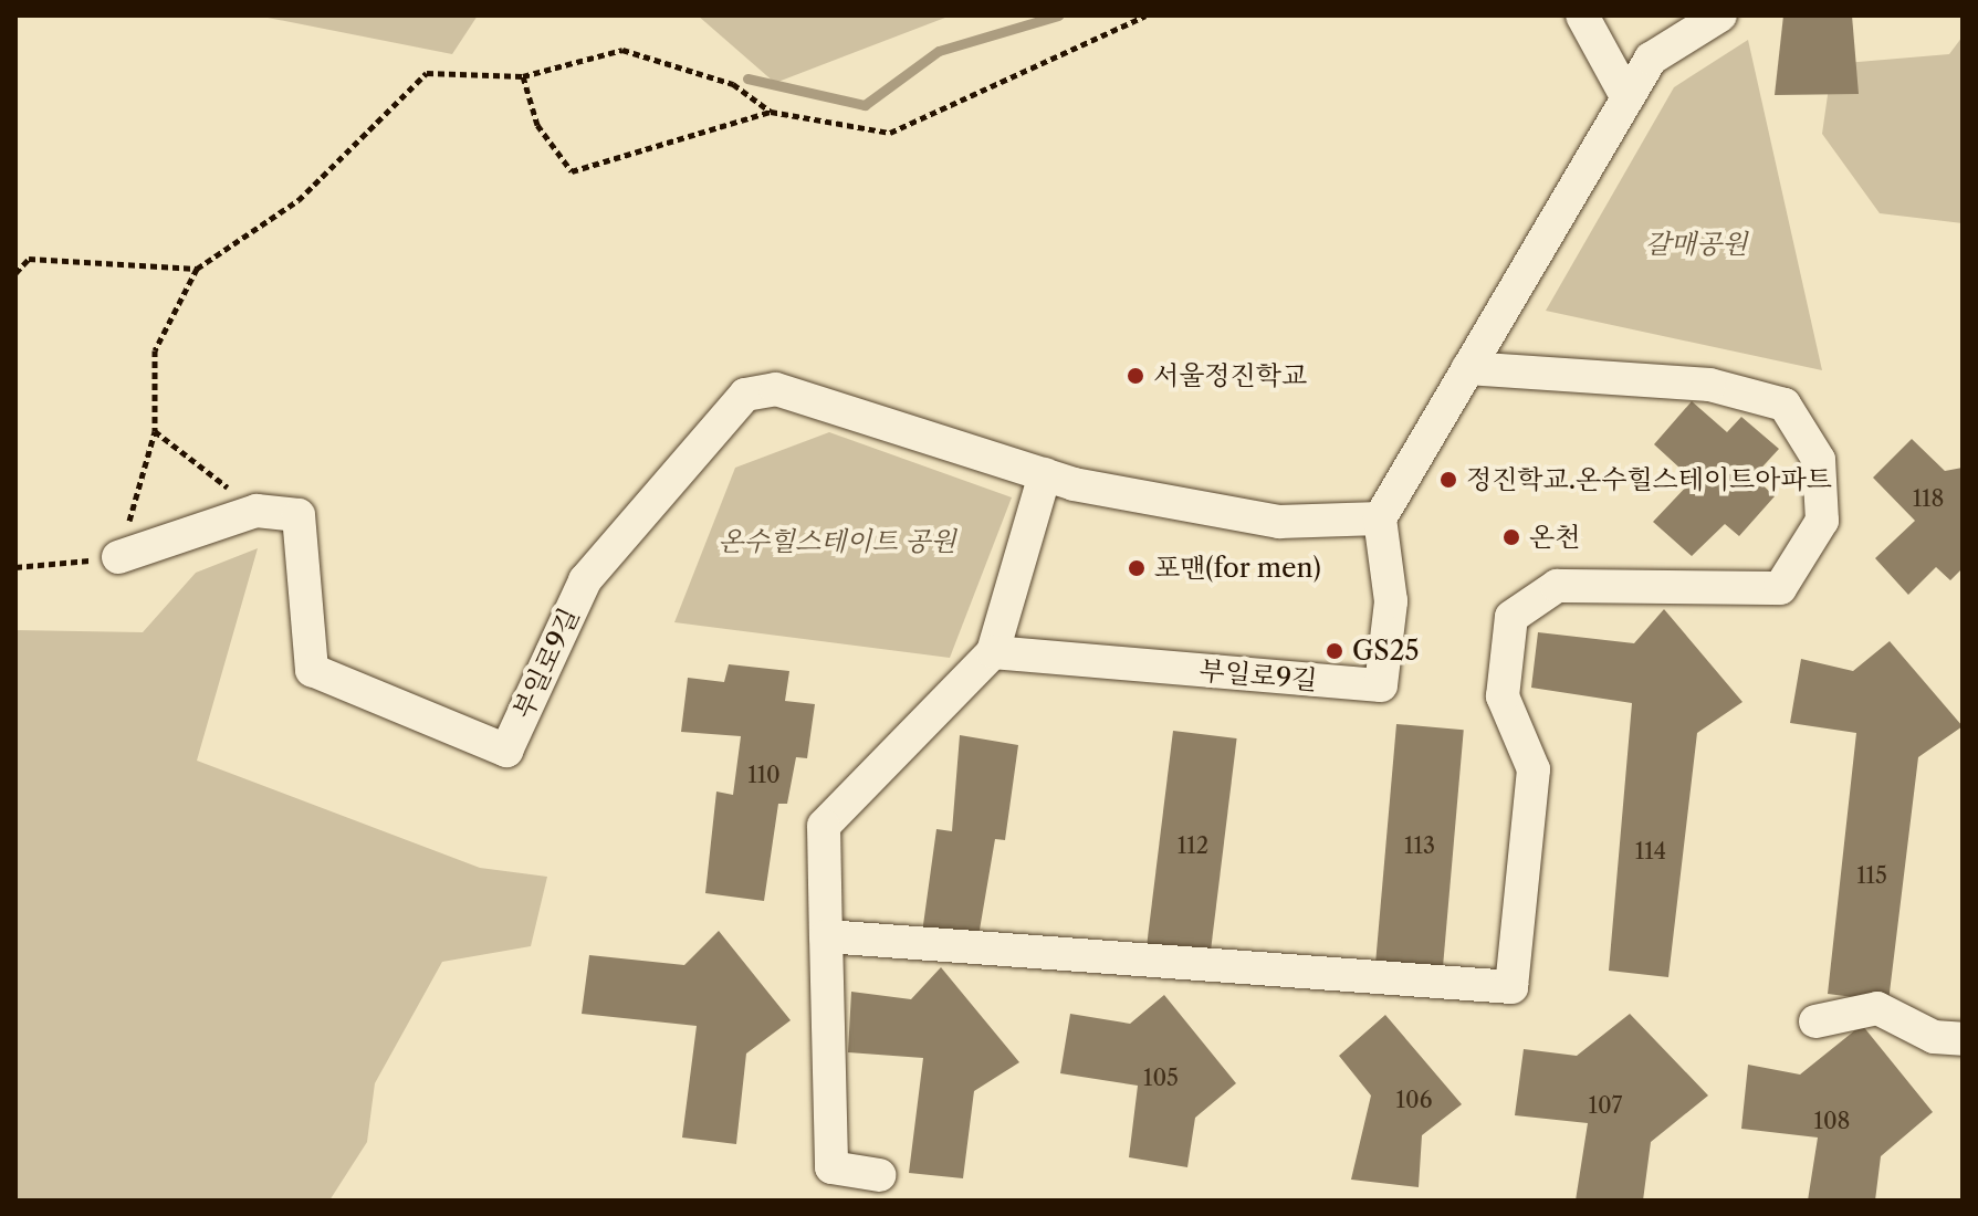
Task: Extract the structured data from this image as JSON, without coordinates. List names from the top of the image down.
{
  "streets": {
    "street": ["부일로9길"]
  },
  "parks": ["갈매공원", "온수힐스테이트 공원"],
  "places": [
    "서울정진학교",
    "정진학교.온수힐스테이트아파트",
    "온천",
    "포맨(for men)",
    "GS25"
  ],
  "house_numbers": [
    "118",
    "110",
    "112",
    "113",
    "114",
    "115",
    "105",
    "106",
    "107",
    "108"
  ]
}
